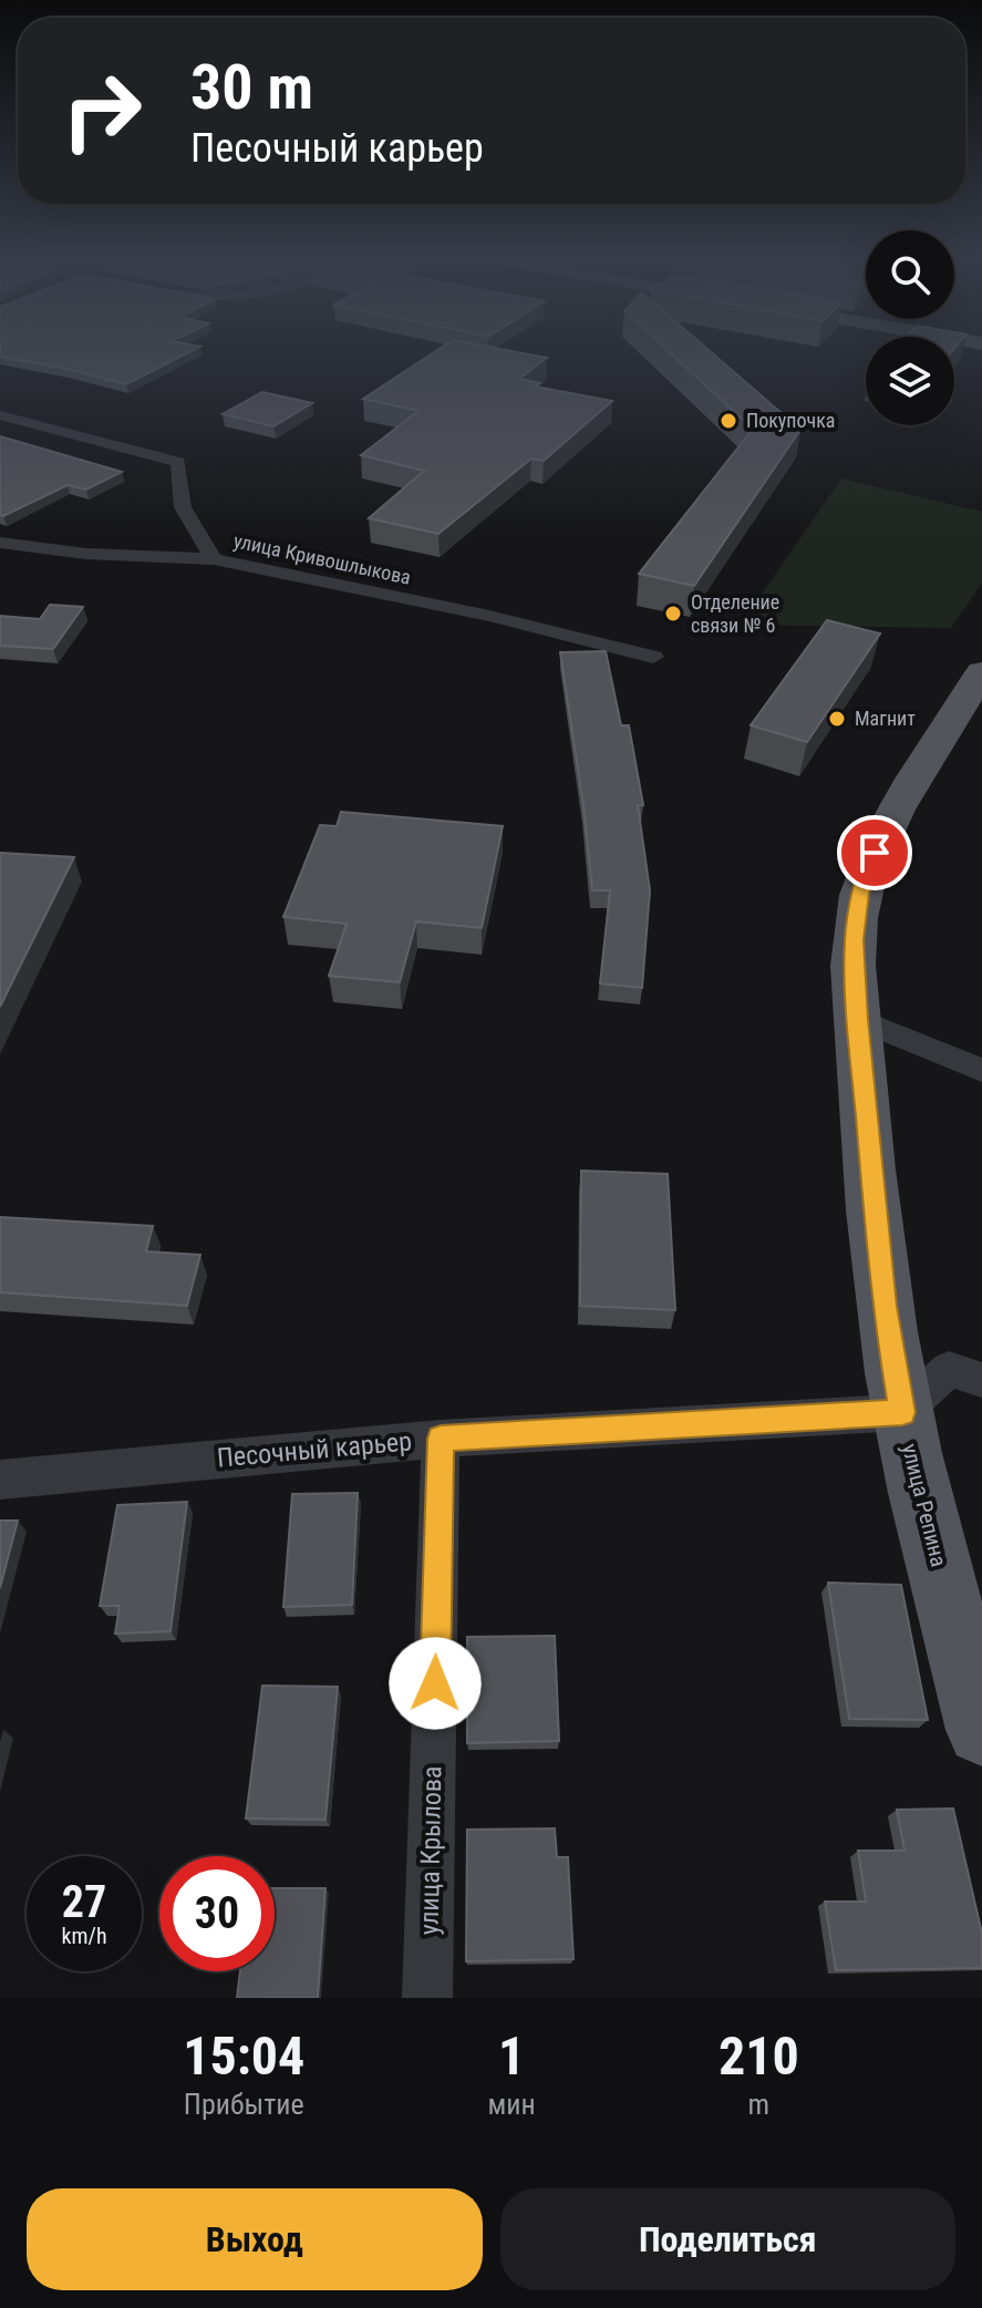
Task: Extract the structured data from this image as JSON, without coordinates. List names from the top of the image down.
{
  "streets": {
    "main road": ["улица Репина"],
    "street": ["улица Кривошлыкова", "Песочный карьер", "улица Крылова"]
  },
  "crossings": [
    ["Песочный карьер", "улица Репина"],
    ["Песочный карьер", "улица Крылова"]
  ],
  "places": ["Покупочка", "Отделение связи № 6", "Магнит"],
  "page": {
    "turn": ["30 m", "Песочный карьер"],
    "speed": "27 km/h",
    "limit": "30",
    "eta": [
      "15:04",
      "Прибытие",
      "1",
      "мин",
      "210",
      "m"
    ],
    "buttons": ["Выход", "Поделиться"]
  }
}
